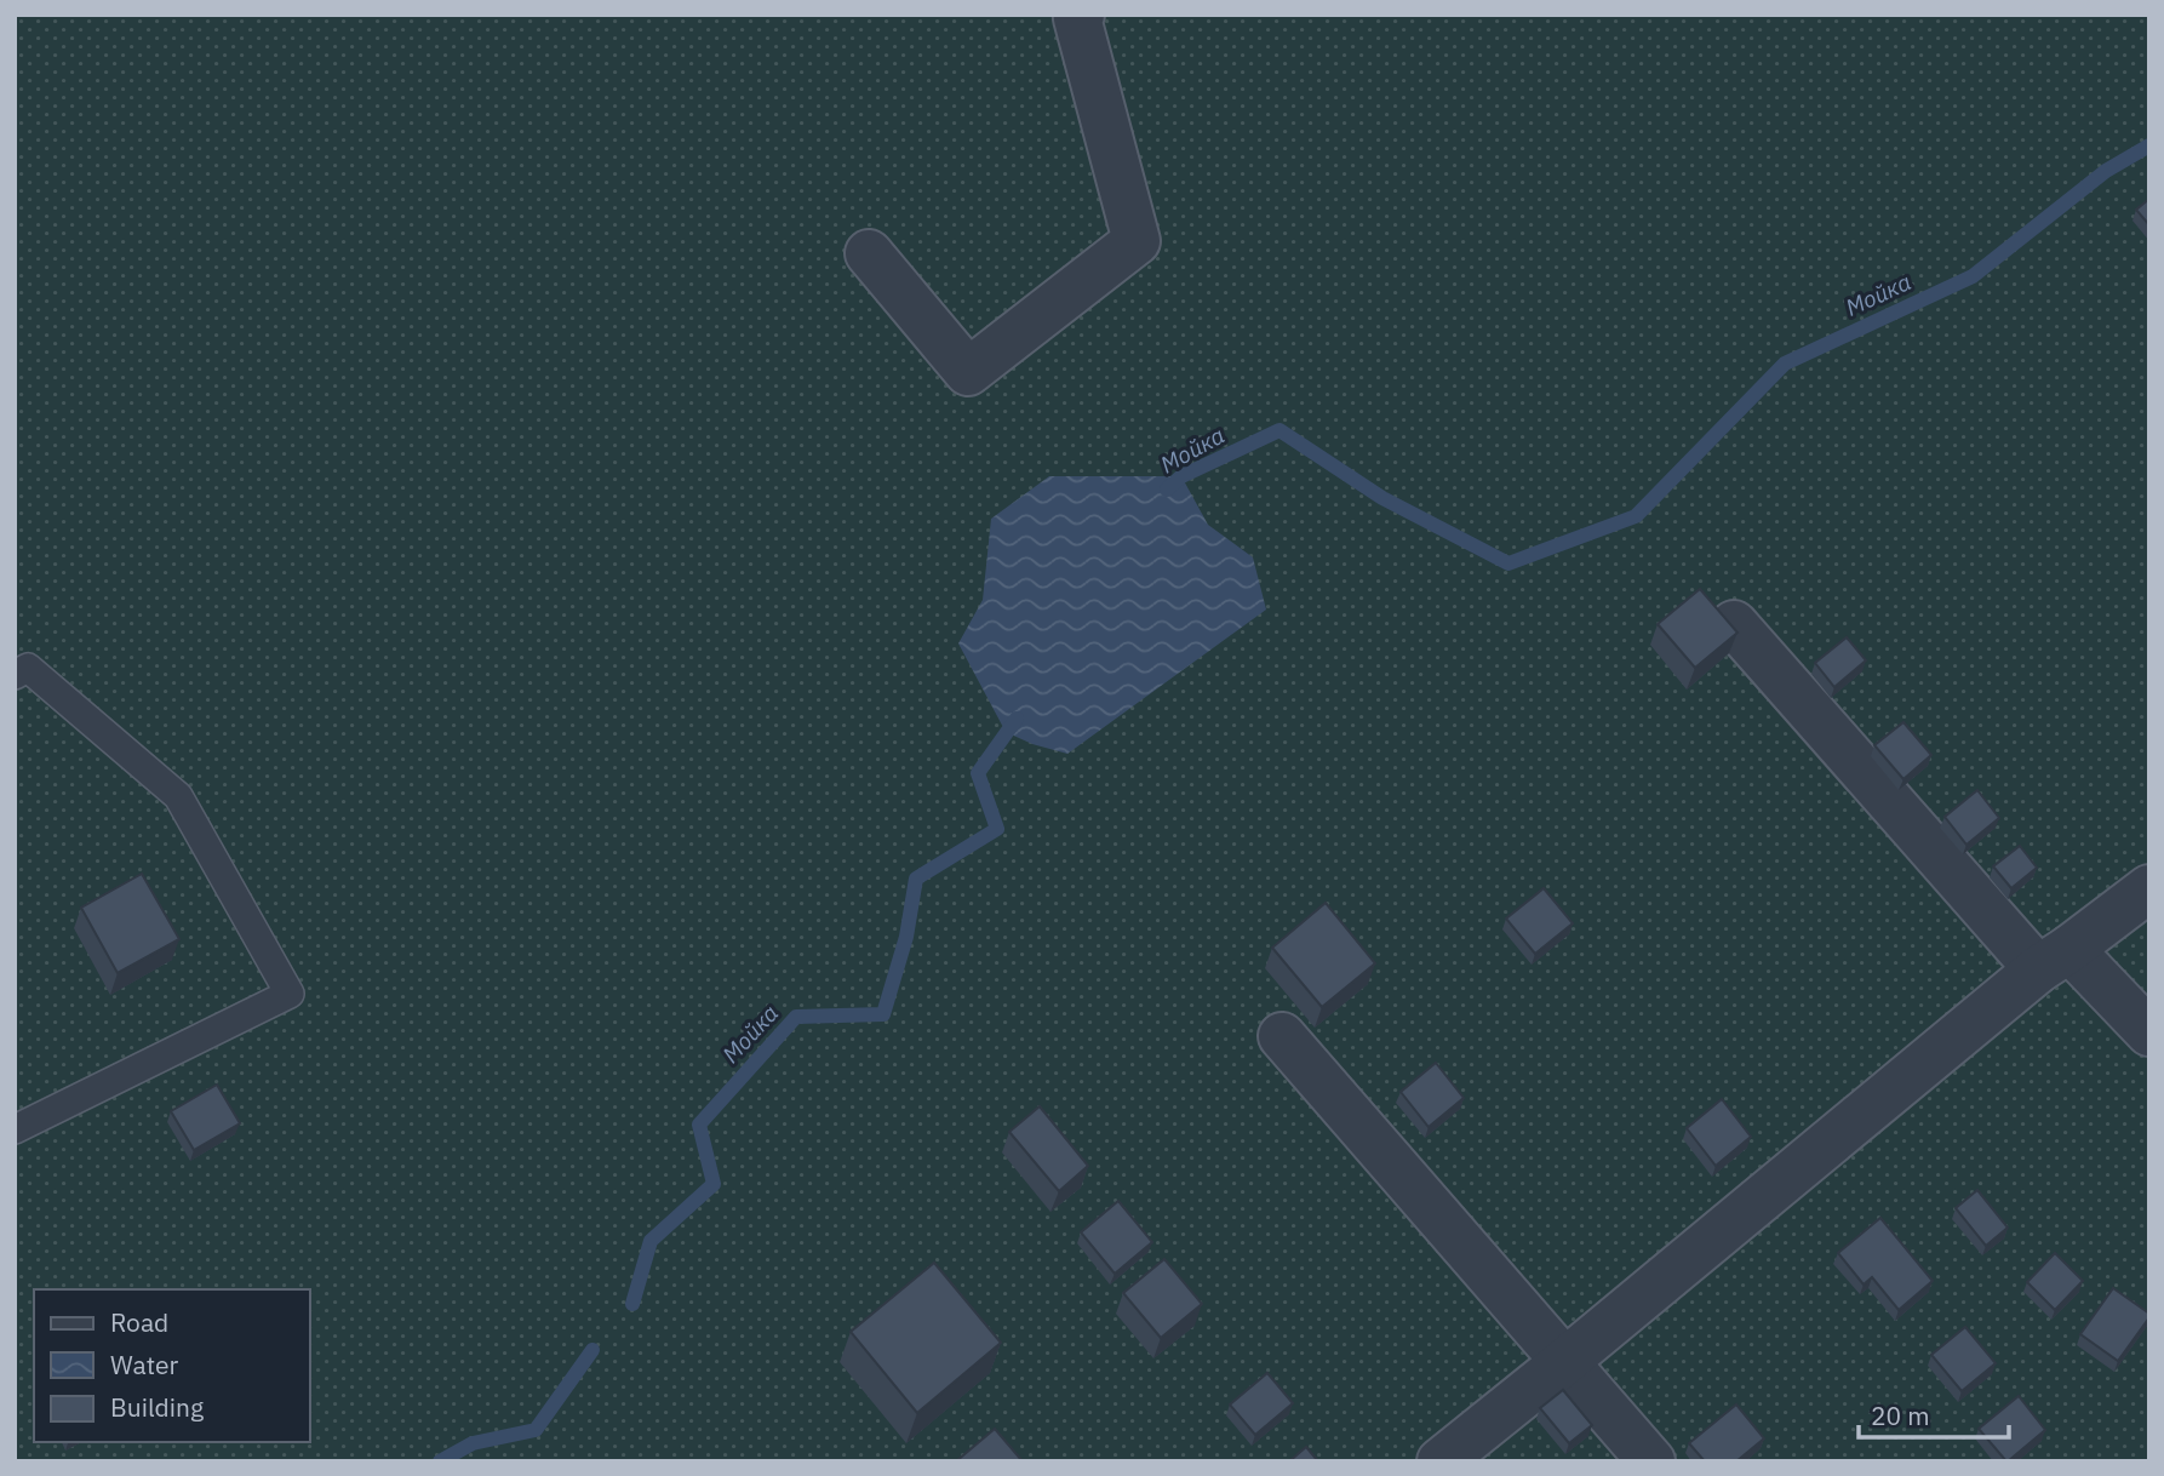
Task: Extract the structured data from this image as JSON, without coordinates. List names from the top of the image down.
{
  "water": ["Мойка"],
  "legend": ["Road", "Water", "Building"],
  "scale_bar": "20 m"
}
